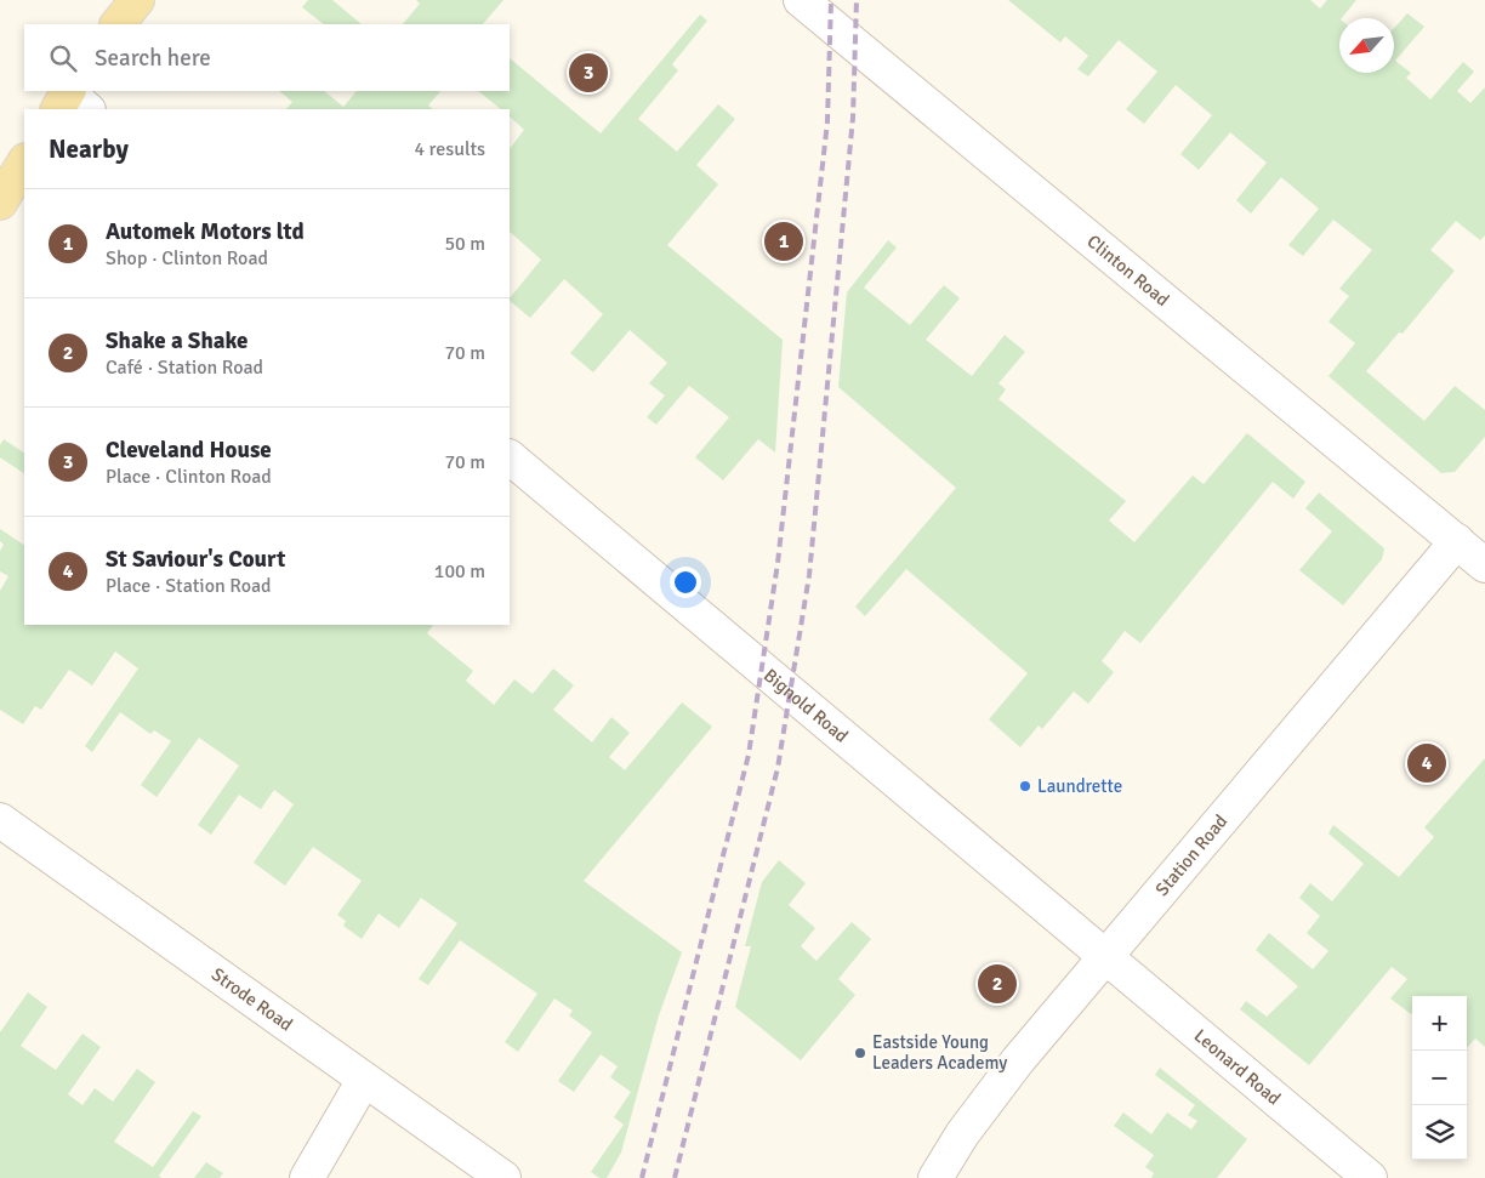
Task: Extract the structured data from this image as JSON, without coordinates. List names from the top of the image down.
{
  "streets": {
    "street": [
      "Clinton Road",
      "Bignold Road",
      "Station Road",
      "Strode Road",
      "Leonard Road"
    ]
  },
  "crossings": [
    ["Clinton Road", "Station Road"],
    ["Bignold Road", "Station Road"],
    ["Bignold Road", "Leonard Road"],
    ["Station Road", "Leonard Road"]
  ],
  "places": ["Laundrette", "Eastside Young Leaders Academy"],
  "north": "bottom left",
  "page": {
    "search": "Search here",
    "pins": [
      "3",
      "1",
      "4",
      "2"
    ],
    "heading": ["Nearby", "4 results"],
    "list": [
      {
        "mark": "1",
        "name": "Automek Motors ltd",
        "note": "Shop · Clinton Road",
        "value": "50 m"
      },
      {
        "mark": "2",
        "name": "Shake a Shake",
        "note": "Café · Station Road",
        "value": "70 m"
      },
      {
        "mark": "3",
        "name": "Cleveland House",
        "note": "Place · Clinton Road",
        "value": "70 m"
      },
      {
        "mark": "4",
        "name": "St Saviour's Court",
        "note": "Place · Station Road",
        "value": "100 m"
      }
    ],
    "map_buttons": ["+", "−"]
  }
}
